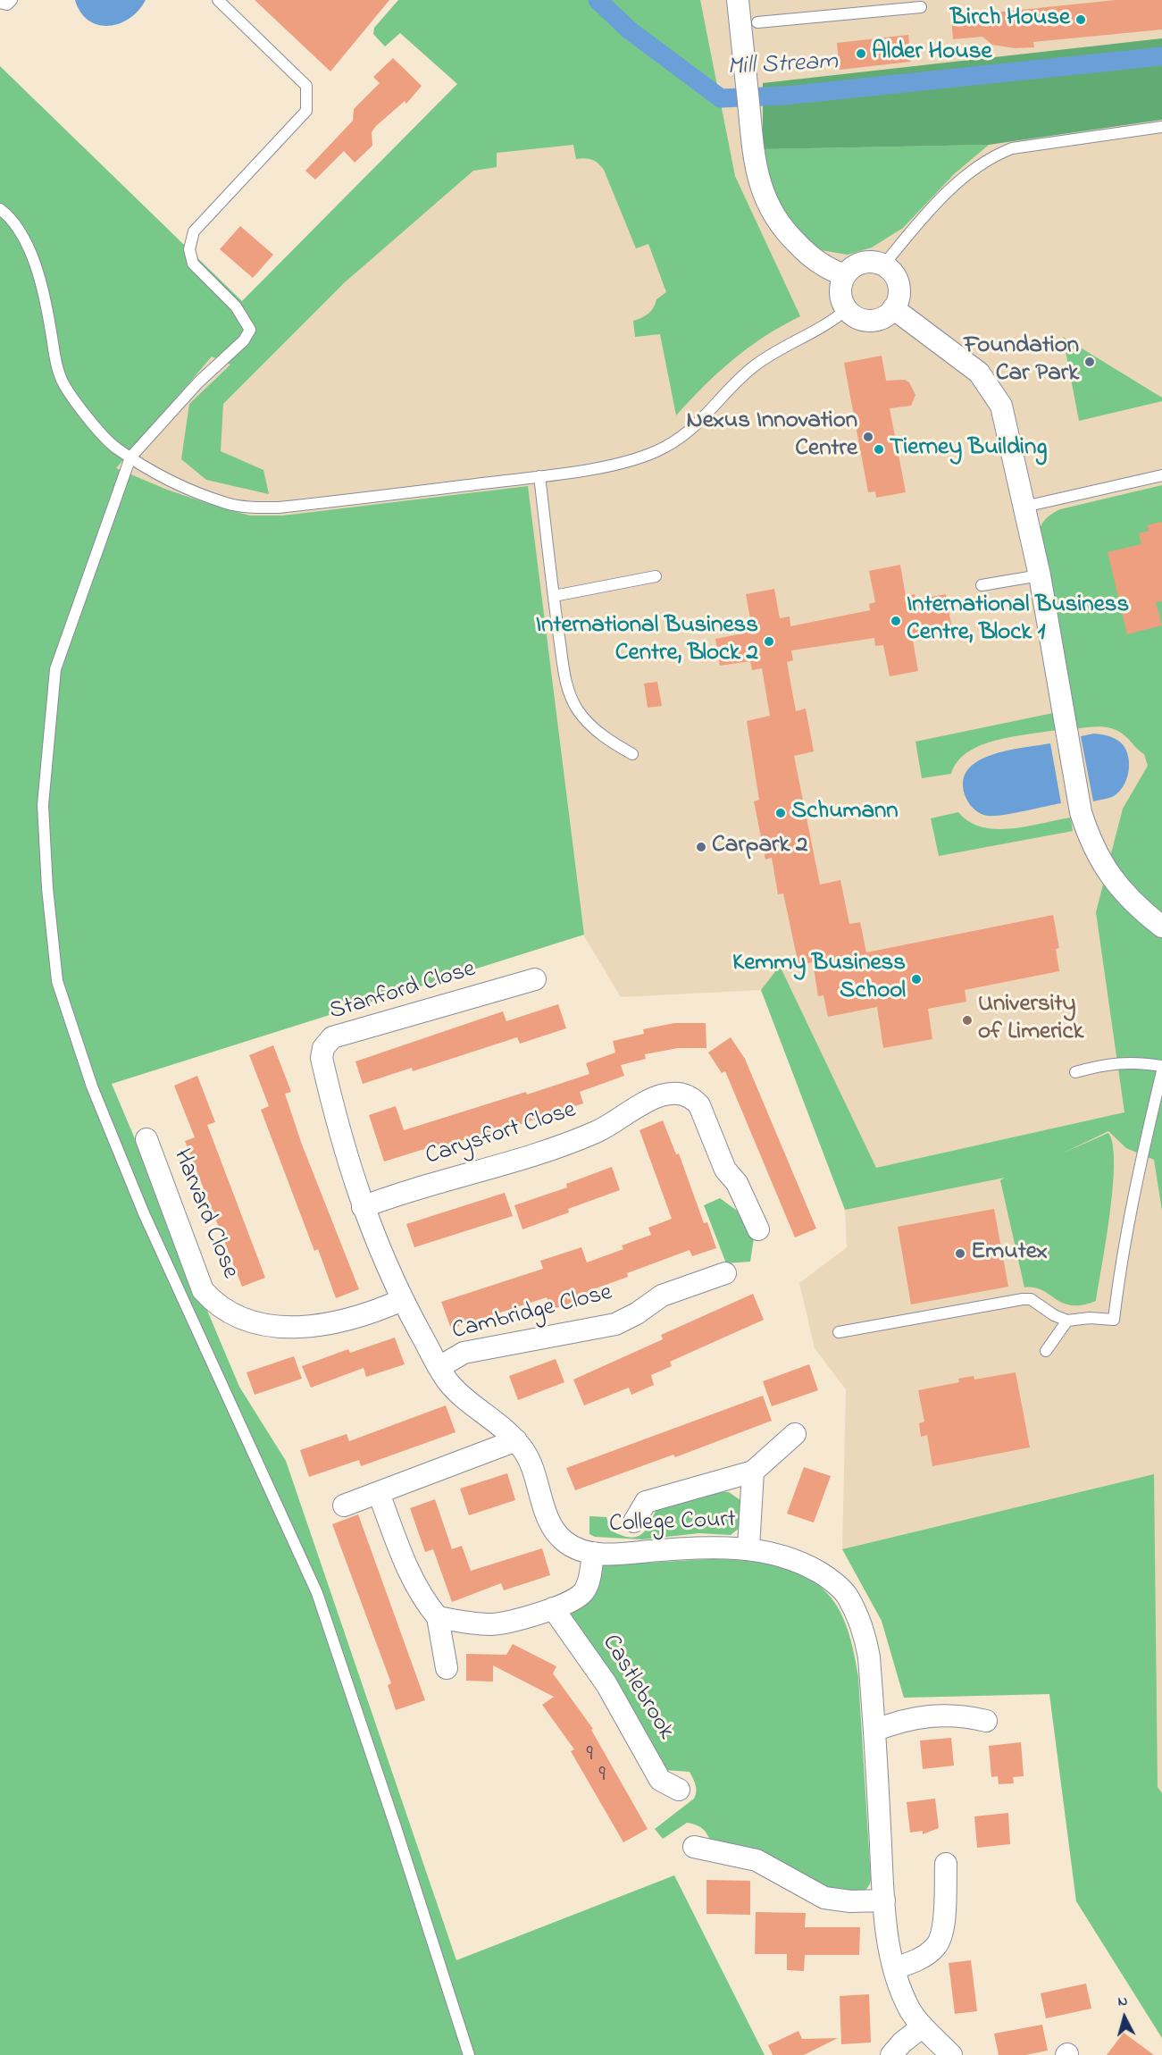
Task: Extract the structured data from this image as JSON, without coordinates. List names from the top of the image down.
{
  "streets": {
    "street": [
      "Stanford Close",
      "Carysfort Close",
      "Harvard Close",
      "Cambridge Close",
      "College Court",
      "Castlebrook"
    ]
  },
  "crossings": [
    ["Stanford Close", "Carysfort Close"],
    ["Stanford Close", "College Court"],
    ["Carysfort Close", "College Court"],
    ["Harvard Close", "College Court"],
    ["Cambridge Close", "College Court"]
  ],
  "water": ["Mill Stream"],
  "places": [
    "Birch House",
    "Alder House",
    "Foundation Car Park",
    "Nexus Innovation Centre",
    "Tierney Building",
    "International Business Centre, Block 1",
    "International Business Centre, Block 2",
    "Schumann",
    "Carpark 2",
    "Kemmy Business School",
    "University of Limerick",
    "Emutex"
  ],
  "house_numbers": ["9", "9"],
  "north": "top"
}
